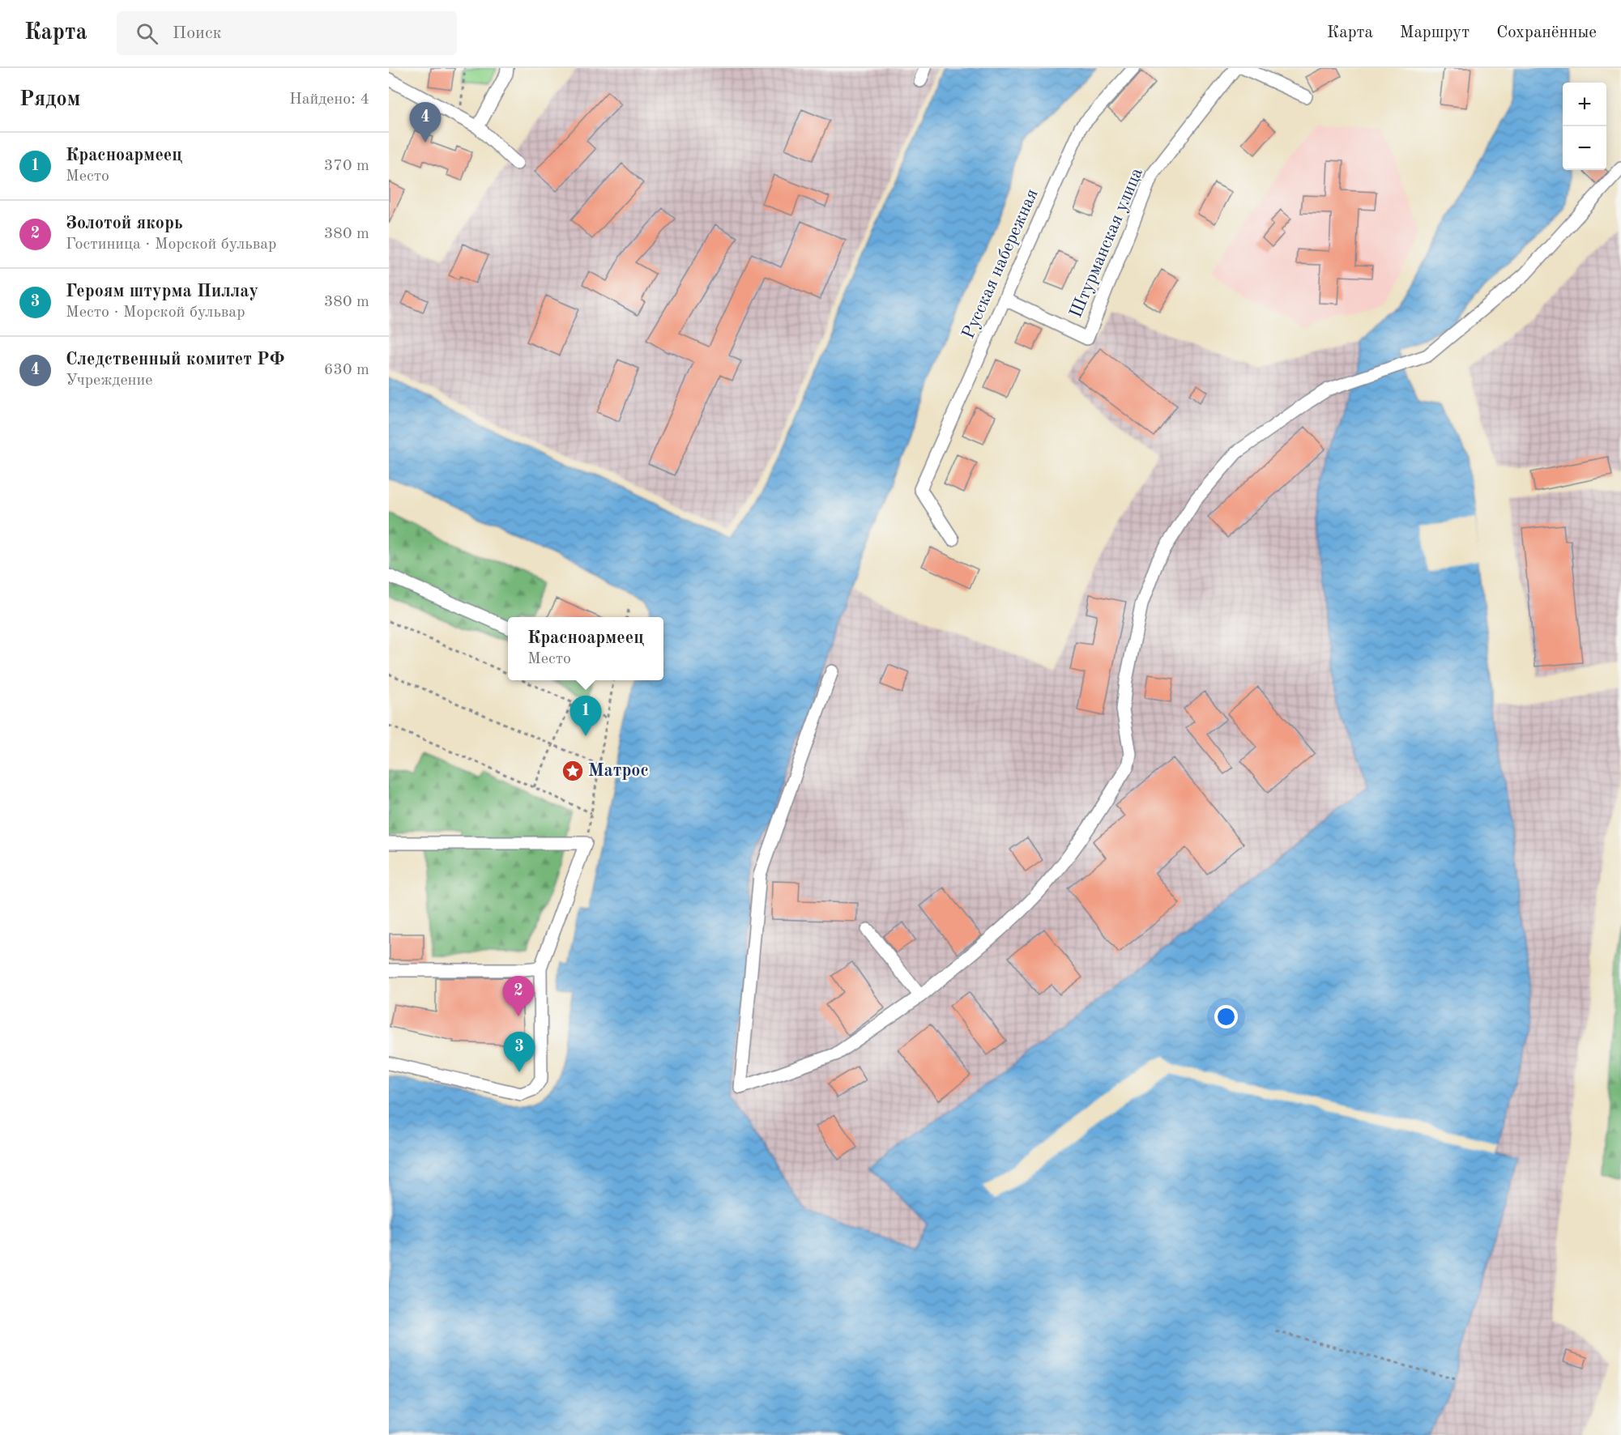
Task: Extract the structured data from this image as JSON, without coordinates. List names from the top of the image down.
{
  "streets": {
    "street": ["Штурманская улица", "Русская набережная"]
  },
  "crossings": [
    ["Штурманская улица", "Русская набережная"]
  ],
  "places": {
    "place": ["Матрос"]
  },
  "page": {
    "header": "Карта",
    "search": "Поиск",
    "nav": ["Карта", "Маршрут", "Сохранённые"],
    "heading": ["Рядом", "Найдено: 4"],
    "map_buttons": ["+", "−"],
    "pins": [
      "4",
      "1",
      "2",
      "3"
    ],
    "list": [
      {
        "mark": "1",
        "name": "Красноармеец",
        "note": "Место",
        "value": "370 m"
      },
      {
        "mark": "2",
        "name": "Золотой якорь",
        "note": "Гостиница · Морской бульвар",
        "value": "380 m"
      },
      {
        "mark": "3",
        "name": "Героям штурма Пиллау",
        "note": "Место · Морской бульвар",
        "value": "380 m"
      },
      {
        "mark": "4",
        "name": "Следственный комитет РФ",
        "note": "Учреждение",
        "value": "630 m"
      }
    ],
    "popup": ["Красноармеец", "Место"]
  }
}
